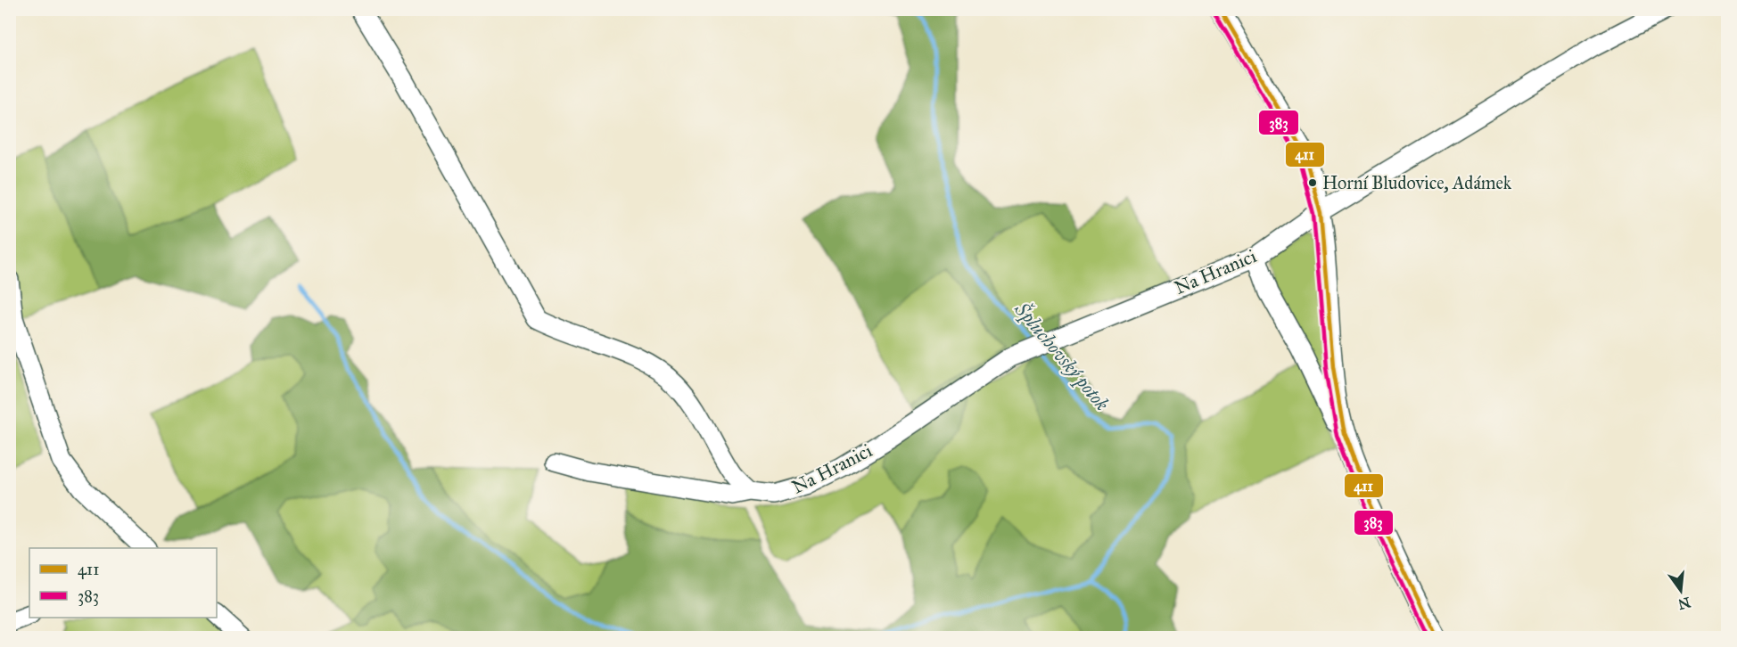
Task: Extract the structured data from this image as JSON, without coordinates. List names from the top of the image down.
{
  "streets": {
    "street": ["Na Hranici"]
  },
  "water": ["Špluchovský potok"],
  "places": ["Horní Bludovice, Adámek"],
  "lines": ["transit line 411", "transit line 383"],
  "legend": ["411", "383"],
  "north": "bottom"
}
